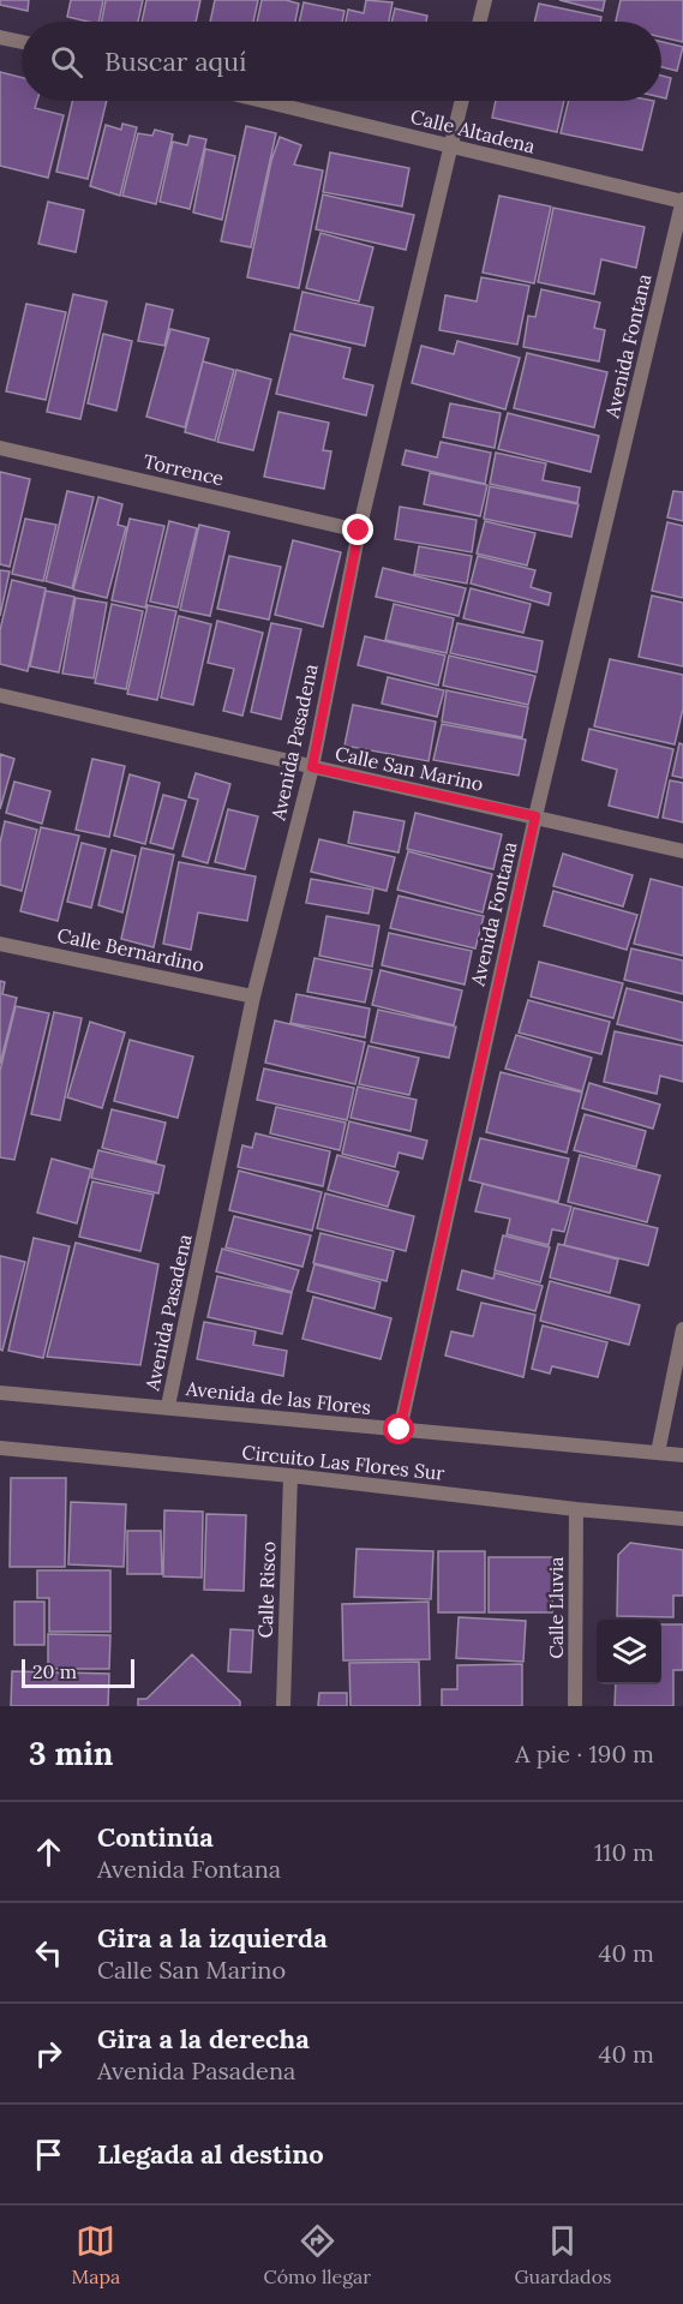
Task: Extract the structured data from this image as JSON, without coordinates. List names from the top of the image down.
{
  "streets": {
    "street": [
      "Calle Altadena",
      "Avenida Fontana",
      "Torrence",
      "Avenida Pasadena",
      "Calle San Marino",
      "Calle Bernardino",
      "Avenida de las Flores",
      "Circuito Las Flores Sur",
      "Calle Risco",
      "Calle Lluvia"
    ]
  },
  "crossings": [
    ["Calle Altadena", "Avenida Fontana"],
    ["Calle Altadena", "Avenida Pasadena"],
    ["Avenida Fontana", "Calle San Marino"],
    ["Avenida Fontana", "Avenida de las Flores"],
    ["Torrence", "Avenida Pasadena"],
    ["Avenida Pasadena", "Calle San Marino"],
    ["Avenida Pasadena", "Calle Bernardino"],
    ["Avenida Pasadena", "Avenida de las Flores"],
    ["Circuito Las Flores Sur", "Calle Risco"],
    ["Circuito Las Flores Sur", "Calle Lluvia"]
  ],
  "scale_bar": "20 m",
  "page": {
    "search": "Buscar aquí",
    "scale": "20 m",
    "heading": ["3 min", "A pie · 190 m"],
    "list": [
      ["Continúa", "Avenida Fontana", "110 m"],
      ["Gira a la izquierda", "Calle San Marino", "40 m"],
      ["Gira a la derecha", "Avenida Pasadena", "40 m"],
      "Llegada al destino"
    ],
    "nav": ["Mapa", "Cómo llegar", "Guardados"]
  }
}
